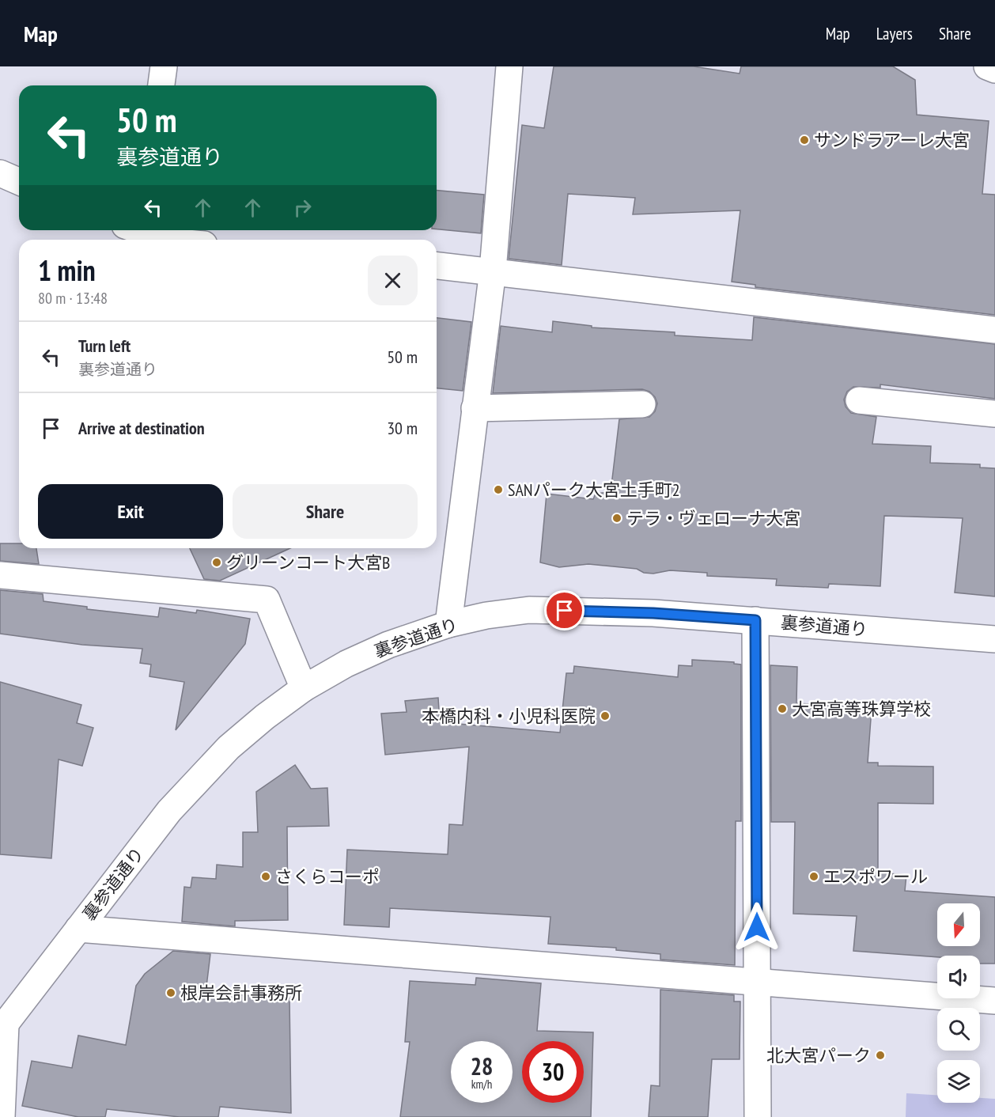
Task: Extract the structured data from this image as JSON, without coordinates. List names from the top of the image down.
{
  "streets": {
    "street": ["裏参道通り"]
  },
  "places": [
    "サンドラアーレ大宮",
    "SANパーク大宮土手町2",
    "テラ・ヴェローナ大宮",
    "グリーンコート大宮B",
    "大宮高等珠算学校",
    "本橋内科・小児科医院",
    "さくらコーポ",
    "エスポワール",
    "根岸会計事務所",
    "北大宮パーク"
  ],
  "north": "bottom",
  "page": {
    "header": "Map",
    "nav": ["Map", "Layers", "Share"],
    "turn": ["50 m", "裏参道通り"],
    "heading": ["1 min", "80 m · 13:48"],
    "list": [
      {
        "name": "Turn left",
        "note": "裏参道通り",
        "value": "50 m"
      },
      {
        "name": "Arrive at destination",
        "value": "30 m"
      }
    ],
    "buttons": ["Exit", "Share"],
    "speed": "28 km/h",
    "limit": "30"
  }
}
